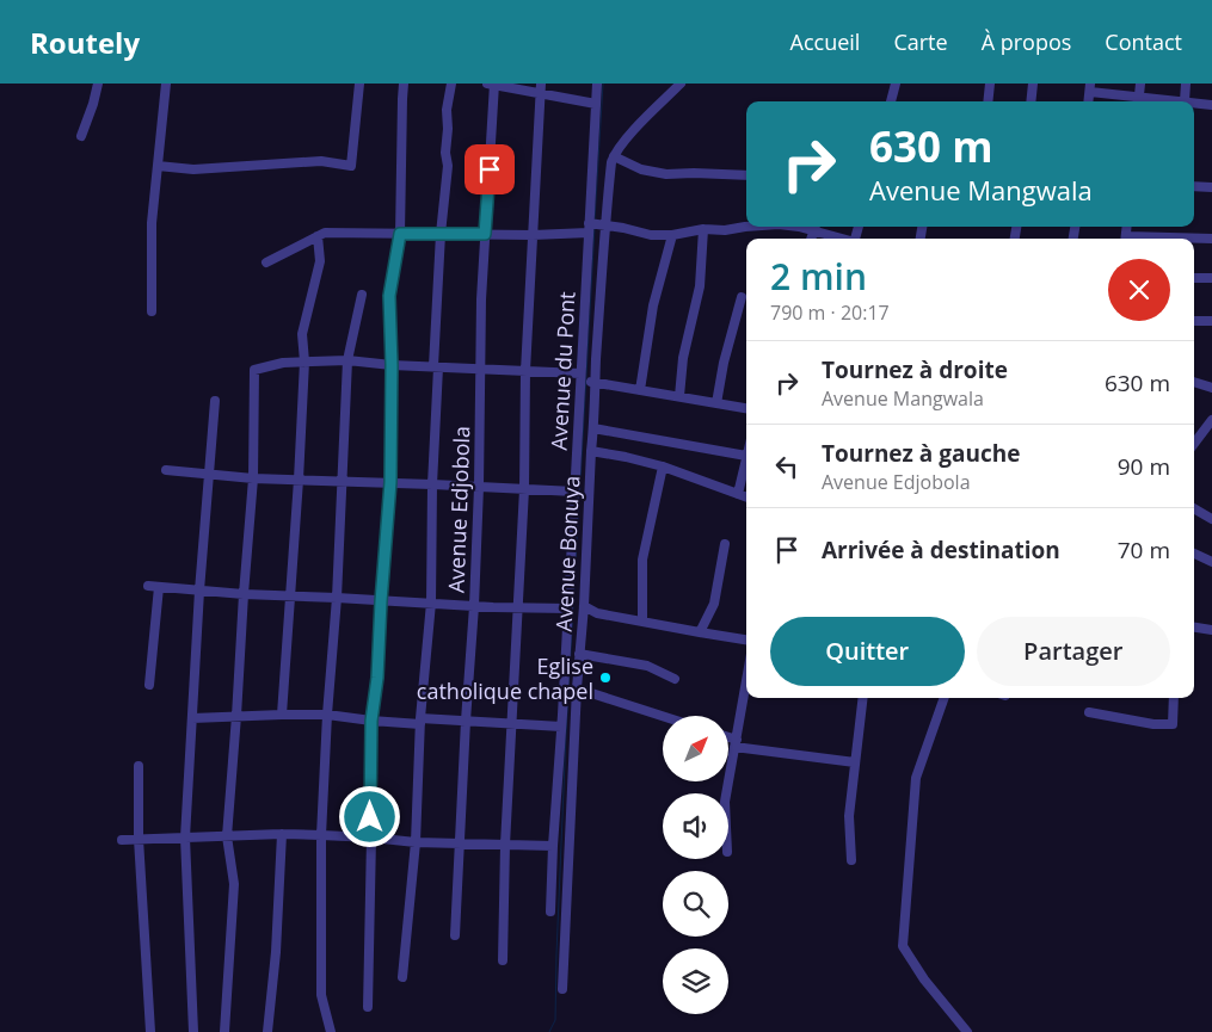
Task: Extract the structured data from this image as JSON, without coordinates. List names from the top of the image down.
{
  "streets": {
    "street": ["Avenue du Pont", "Avenue Edjobola", "Avenue Bonuya"]
  },
  "crossings": [
    ["Avenue du Pont", "Avenue Bonuya"]
  ],
  "places": ["Eglise catholique chapel"],
  "north": "top right",
  "page": {
    "header": "Routely",
    "nav": [
      "Accueil",
      "Carte",
      "À propos",
      "Contact"
    ],
    "turn": ["630 m", "Avenue Mangwala"],
    "heading": ["2 min", "790 m · 20:17"],
    "list": [
      {
        "name": "Tournez à droite",
        "note": "Avenue Mangwala",
        "value": "630 m"
      },
      {
        "name": "Tournez à gauche",
        "note": "Avenue Edjobola",
        "value": "90 m"
      },
      {
        "name": "Arrivée à destination",
        "value": "70 m"
      }
    ],
    "buttons": ["Quitter", "Partager"]
  }
}
